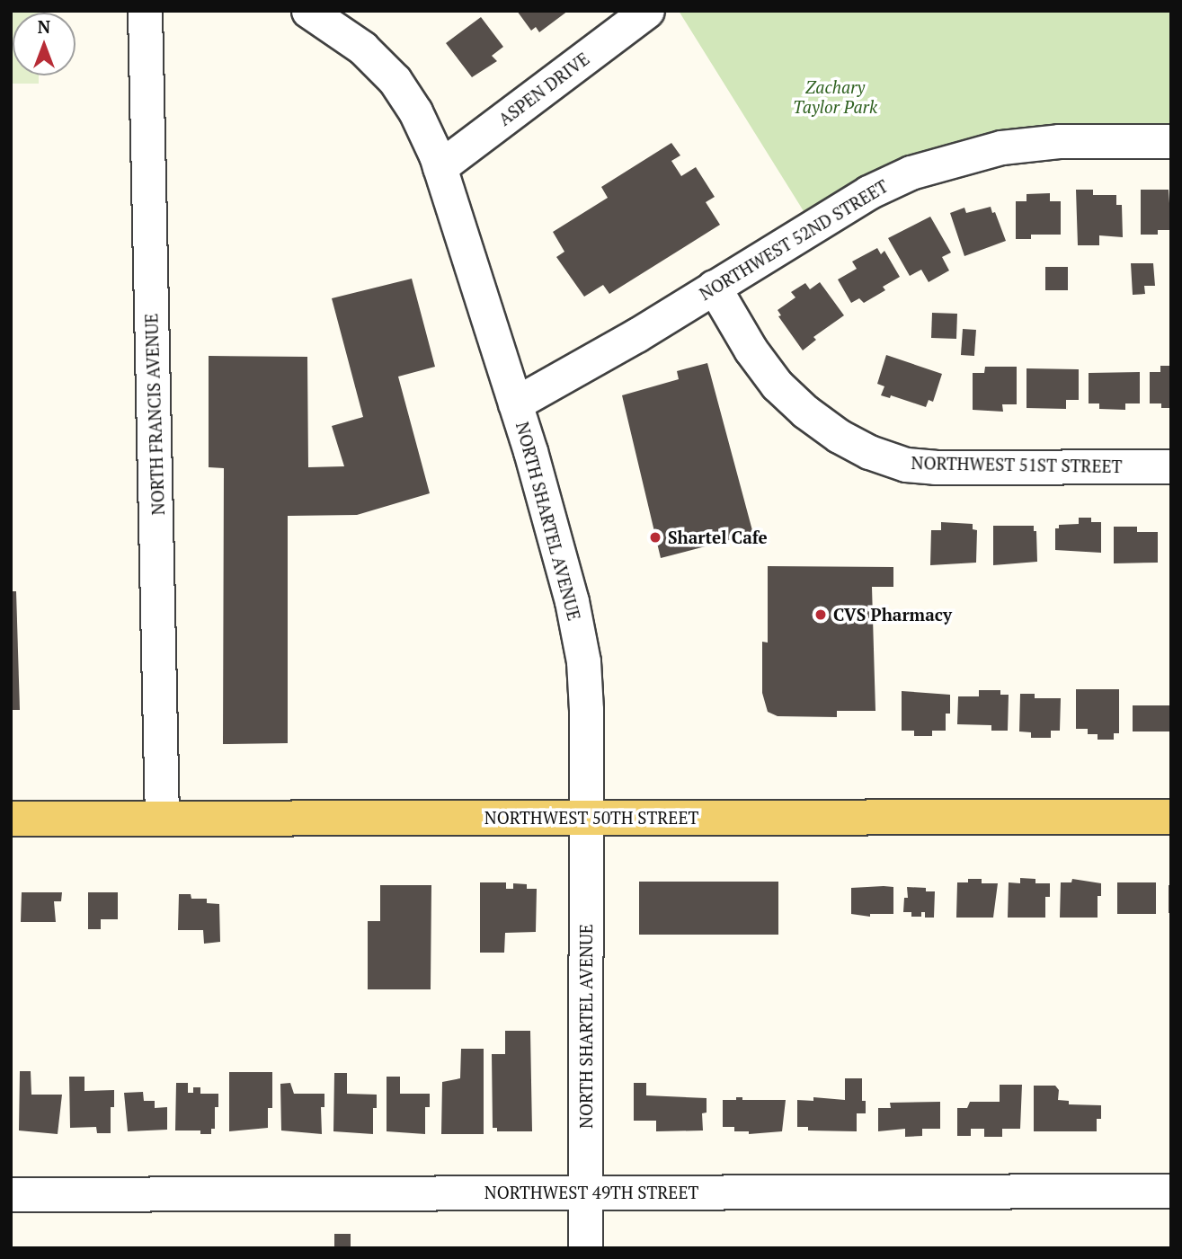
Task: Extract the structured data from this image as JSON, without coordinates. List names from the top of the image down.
{
  "streets": {
    "main road": ["NORTHWEST 50TH STREET"],
    "street": [
      "ASPEN DRIVE",
      "NORTHWEST 52ND STREET",
      "NORTH FRANCIS AVENUE",
      "NORTHWEST 51ST STREET",
      "NORTH SHARTEL AVENUE",
      "NORTHWEST 49TH STREET"
    ]
  },
  "crossings": [
    ["ASPEN DRIVE", "NORTH SHARTEL AVENUE"],
    ["NORTHWEST 52ND STREET", "NORTHWEST 51ST STREET"],
    ["NORTHWEST 52ND STREET", "NORTH SHARTEL AVENUE"],
    ["NORTH FRANCIS AVENUE", "NORTHWEST 50TH STREET"],
    ["NORTH SHARTEL AVENUE", "NORTHWEST 50TH STREET"],
    ["NORTH SHARTEL AVENUE", "NORTHWEST 49TH STREET"]
  ],
  "parks": ["Zachary Taylor Park"],
  "places": ["Shartel Cafe", "CVS Pharmacy"],
  "north": "top"
}
